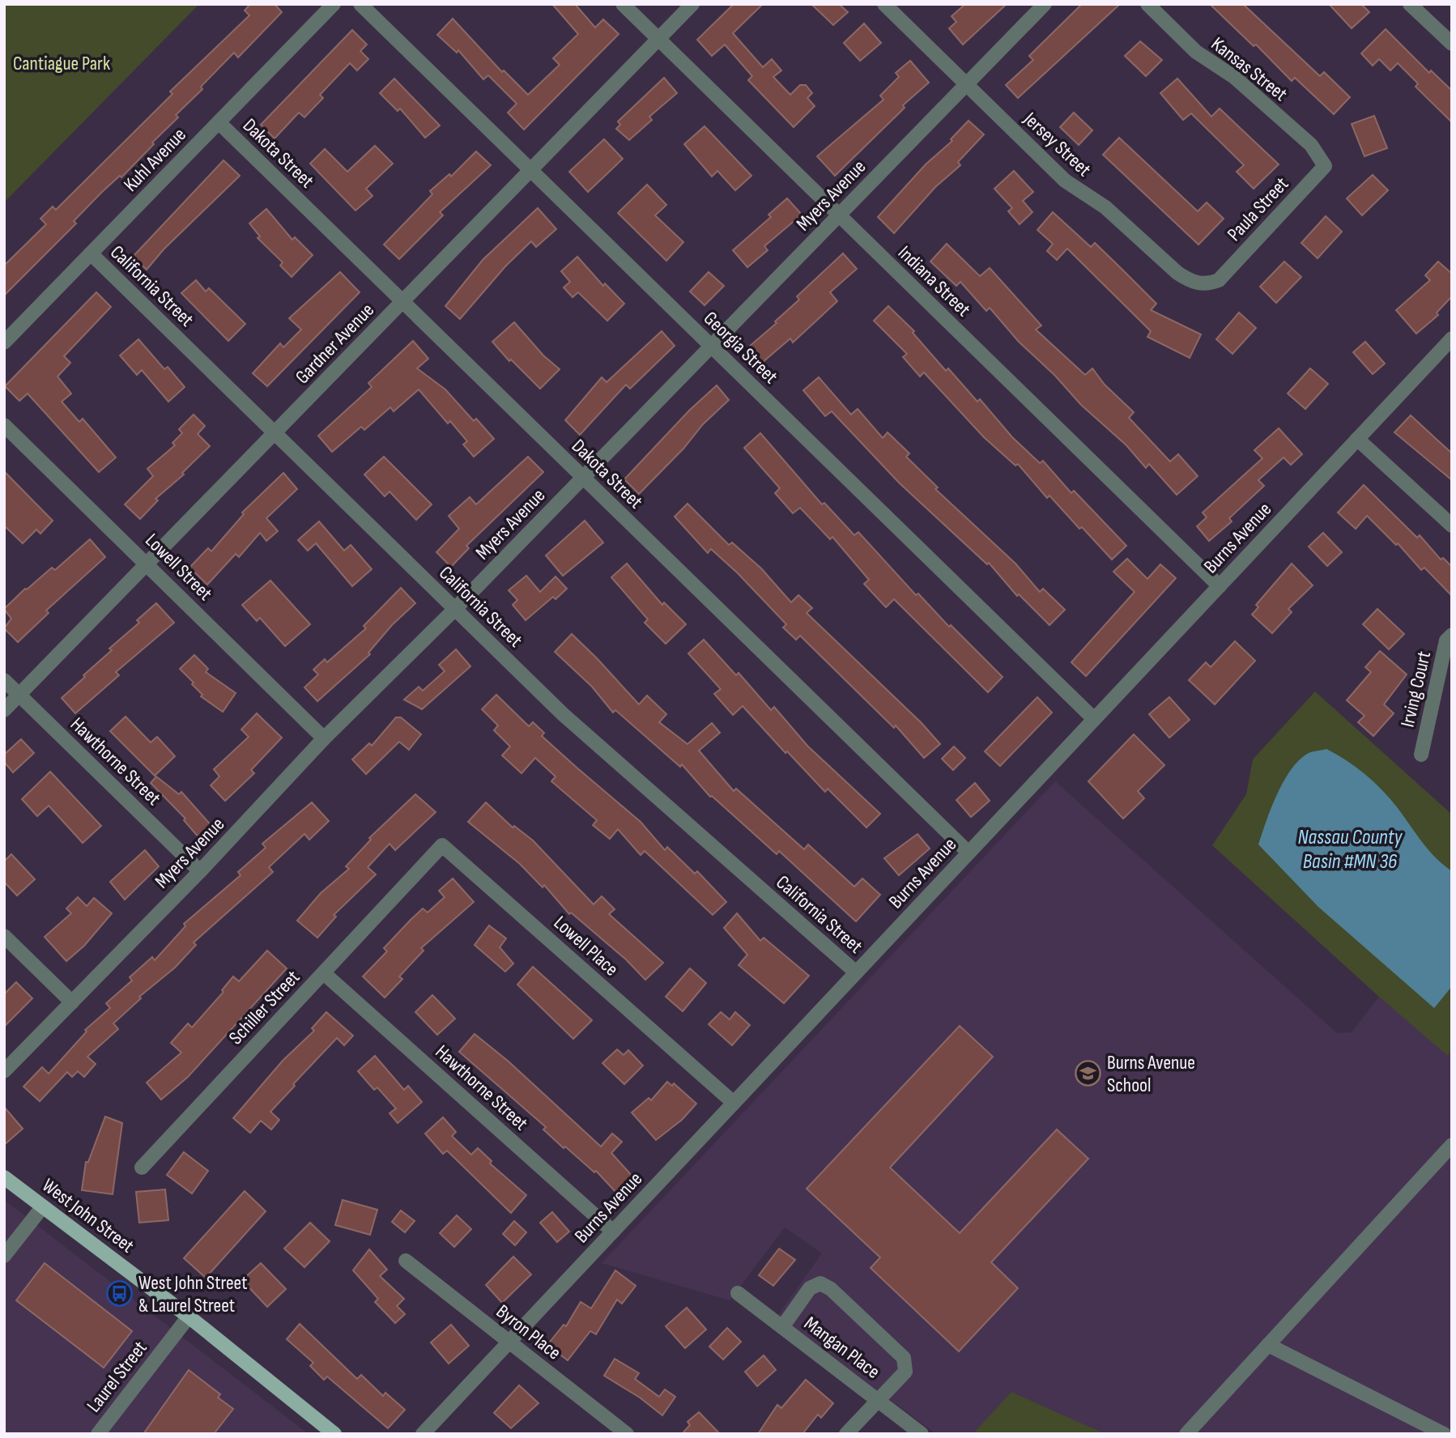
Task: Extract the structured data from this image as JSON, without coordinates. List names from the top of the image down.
{
  "streets": {
    "main road": ["West John Street"],
    "street": [
      "Kansas Street",
      "Jersey Street",
      "Dakota Street",
      "Kuhl Avenue",
      "Myers Avenue",
      "Paula Street",
      "Indiana Street",
      "California Street",
      "Gardner Avenue",
      "Georgia Street",
      "Burns Avenue",
      "Lowell Street",
      "Irving Court",
      "Hawthorne Street",
      "Lowell Place",
      "Schiller Street",
      "Byron Place",
      "Mangan Place",
      "Laurel Street"
    ]
  },
  "crossings": [
    ["Kansas Street", "Paula Street"],
    ["Jersey Street", "Myers Avenue"],
    ["Jersey Street", "Paula Street"],
    ["Dakota Street", "Kuhl Avenue"],
    ["Dakota Street", "Myers Avenue"],
    ["Dakota Street", "Gardner Avenue"],
    ["Dakota Street", "Burns Avenue"],
    ["Kuhl Avenue", "California Street"],
    ["Myers Avenue", "Indiana Street"],
    ["Myers Avenue", "California Street"],
    ["Myers Avenue", "Georgia Street"],
    ["Myers Avenue", "Lowell Street"],
    ["Myers Avenue", "Hawthorne Street"],
    ["Indiana Street", "Gardner Avenue"],
    ["Indiana Street", "Burns Avenue"],
    ["California Street", "Gardner Avenue"],
    ["California Street", "Burns Avenue"],
    ["Gardner Avenue", "Georgia Street"],
    ["Gardner Avenue", "Lowell Street"],
    ["Gardner Avenue", "Hawthorne Street"],
    ["Georgia Street", "Burns Avenue"],
    ["Burns Avenue", "Hawthorne Street"],
    ["Burns Avenue", "Lowell Place"],
    ["Burns Avenue", "Byron Place"],
    ["Hawthorne Street", "Schiller Street"],
    ["Lowell Place", "Schiller Street"],
    ["West John Street", "Laurel Street"]
  ],
  "water": ["Nassau County Basin #MN 36"],
  "parks": ["Cantiague Park"],
  "places": {
    "school or university": ["Burns Avenue School"],
    "bus stop": ["West John Street & Laurel Street"]
  }
}
